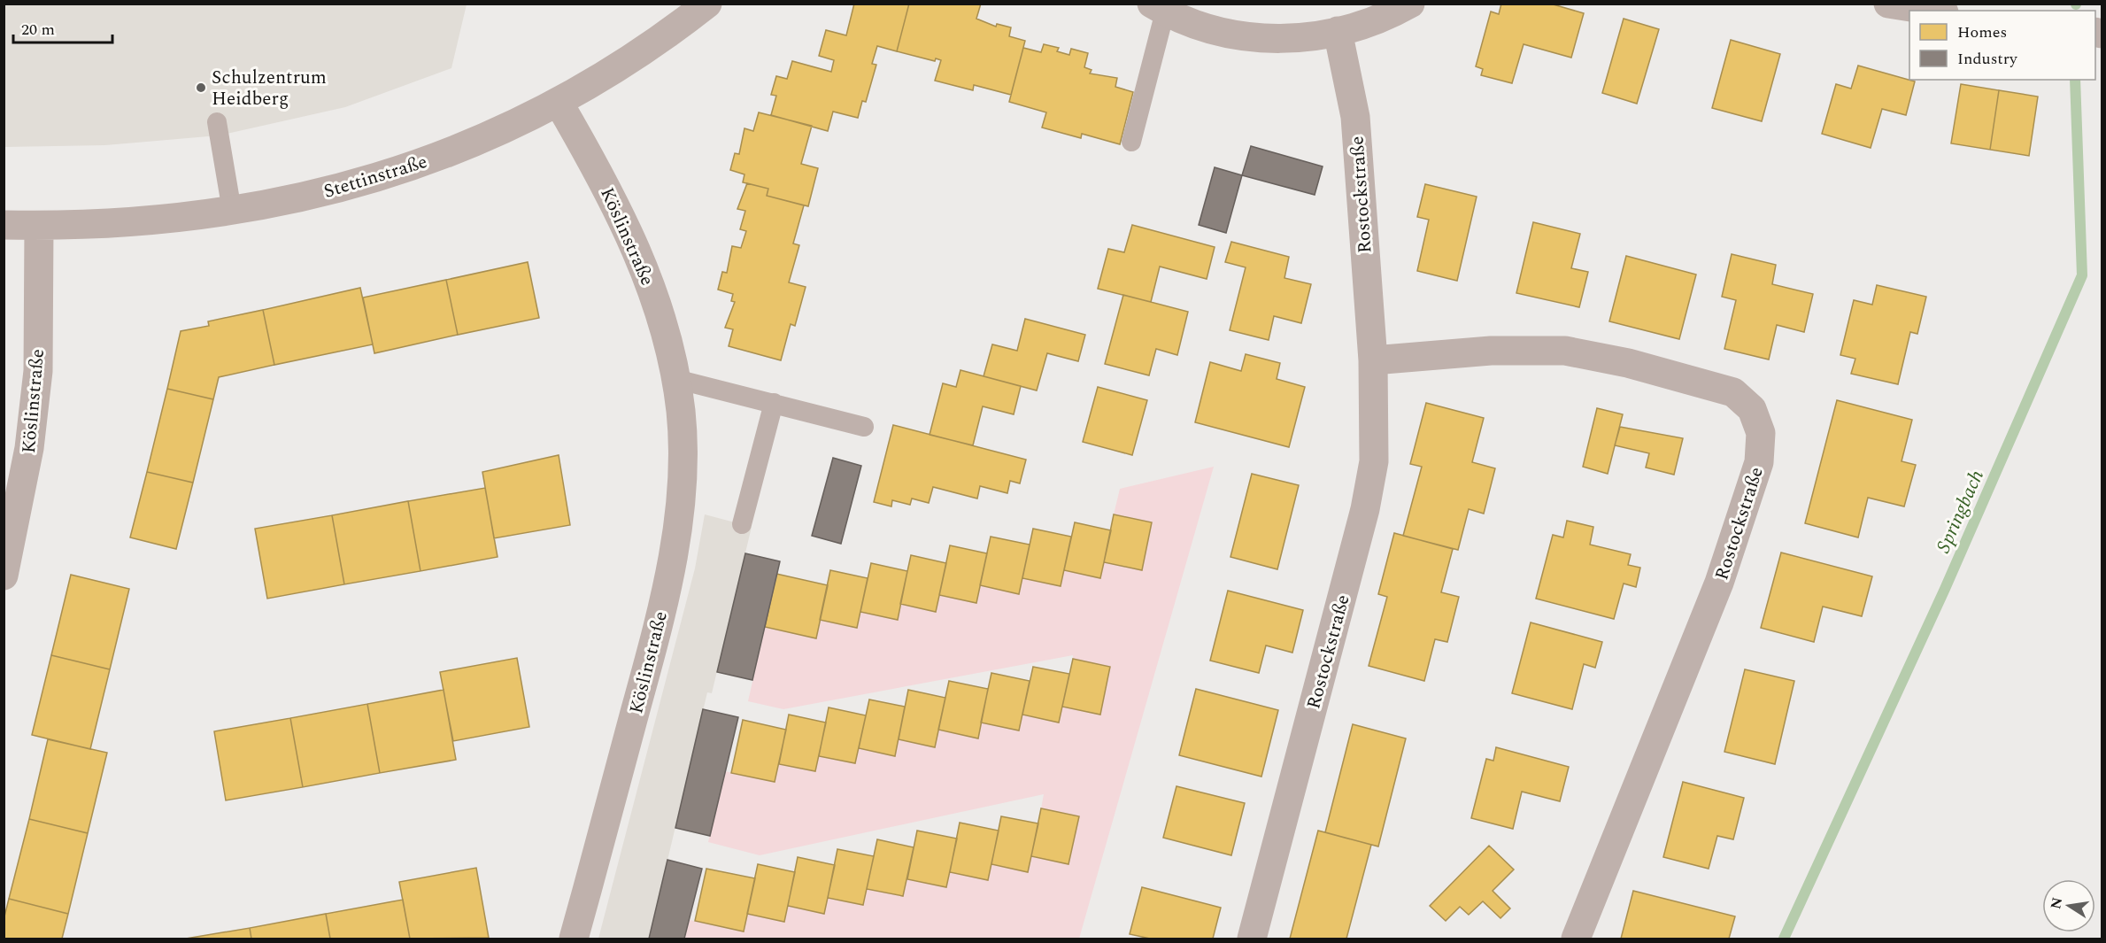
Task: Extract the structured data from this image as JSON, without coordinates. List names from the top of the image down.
{
  "streets": {
    "street": ["Stettinstraße", "Rostockstraße", "Köslinstraße"]
  },
  "crossings": [
    ["Stettinstraße", "Köslinstraße"]
  ],
  "water": ["Springbach"],
  "places": ["Schulzentrum Heidberg"],
  "legend": ["Homes", "Industry"],
  "scale_bar": "20 m",
  "north": "left"
}
